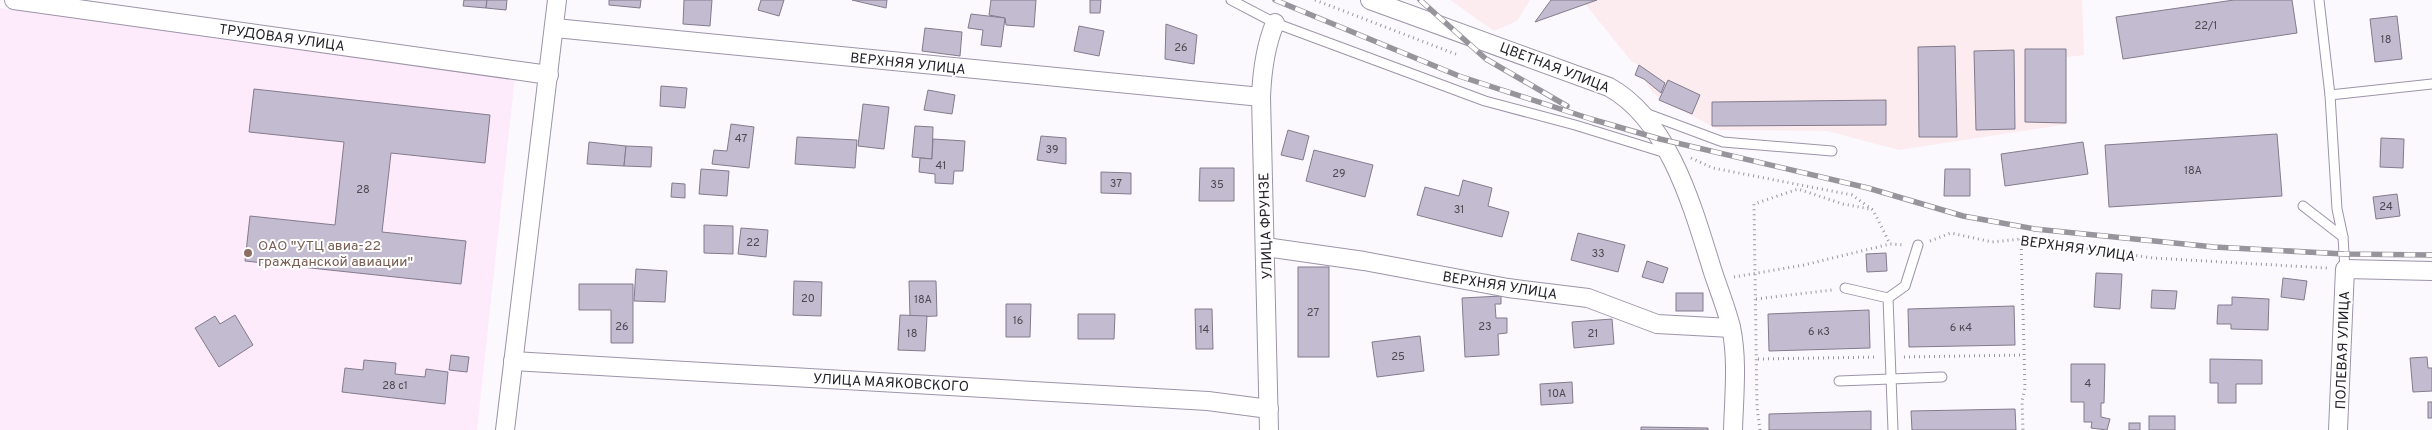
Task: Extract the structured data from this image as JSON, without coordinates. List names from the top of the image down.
{
  "streets": {
    "street": [
      "ТРУДОВАЯ УЛИЦА",
      "ВЕРХНЯЯ УЛИЦА",
      "ЦВЕТНАЯ УЛИЦА",
      "УЛИЦА ФРУНЗЕ",
      "ПОЛЕВАЯ УЛИЦА",
      "УЛИЦА МАЯКОВСКОГО"
    ]
  },
  "crossings": [
    ["ВЕРХНЯЯ УЛИЦА", "ЦВЕТНАЯ УЛИЦА"],
    ["ВЕРХНЯЯ УЛИЦА", "УЛИЦА ФРУНЗЕ"],
    ["ВЕРХНЯЯ УЛИЦА", "ПОЛЕВАЯ УЛИЦА"],
    ["УЛИЦА ФРУНЗЕ", "УЛИЦА МАЯКОВСКОГО"]
  ],
  "places": ["ОАО \"УТЦ авиа-22 гражданской авиации\""],
  "house_numbers": [
    "22/1",
    "18",
    "26",
    "47",
    "39",
    "41",
    "18А",
    "29",
    "37",
    "35",
    "28",
    "24",
    "31",
    "22",
    "33",
    "20",
    "18А",
    "27",
    "16",
    "26",
    "23",
    "6 к4",
    "14",
    "6 к3",
    "18",
    "21",
    "25",
    "4",
    "28 с1",
    "10А"
  ]
}
